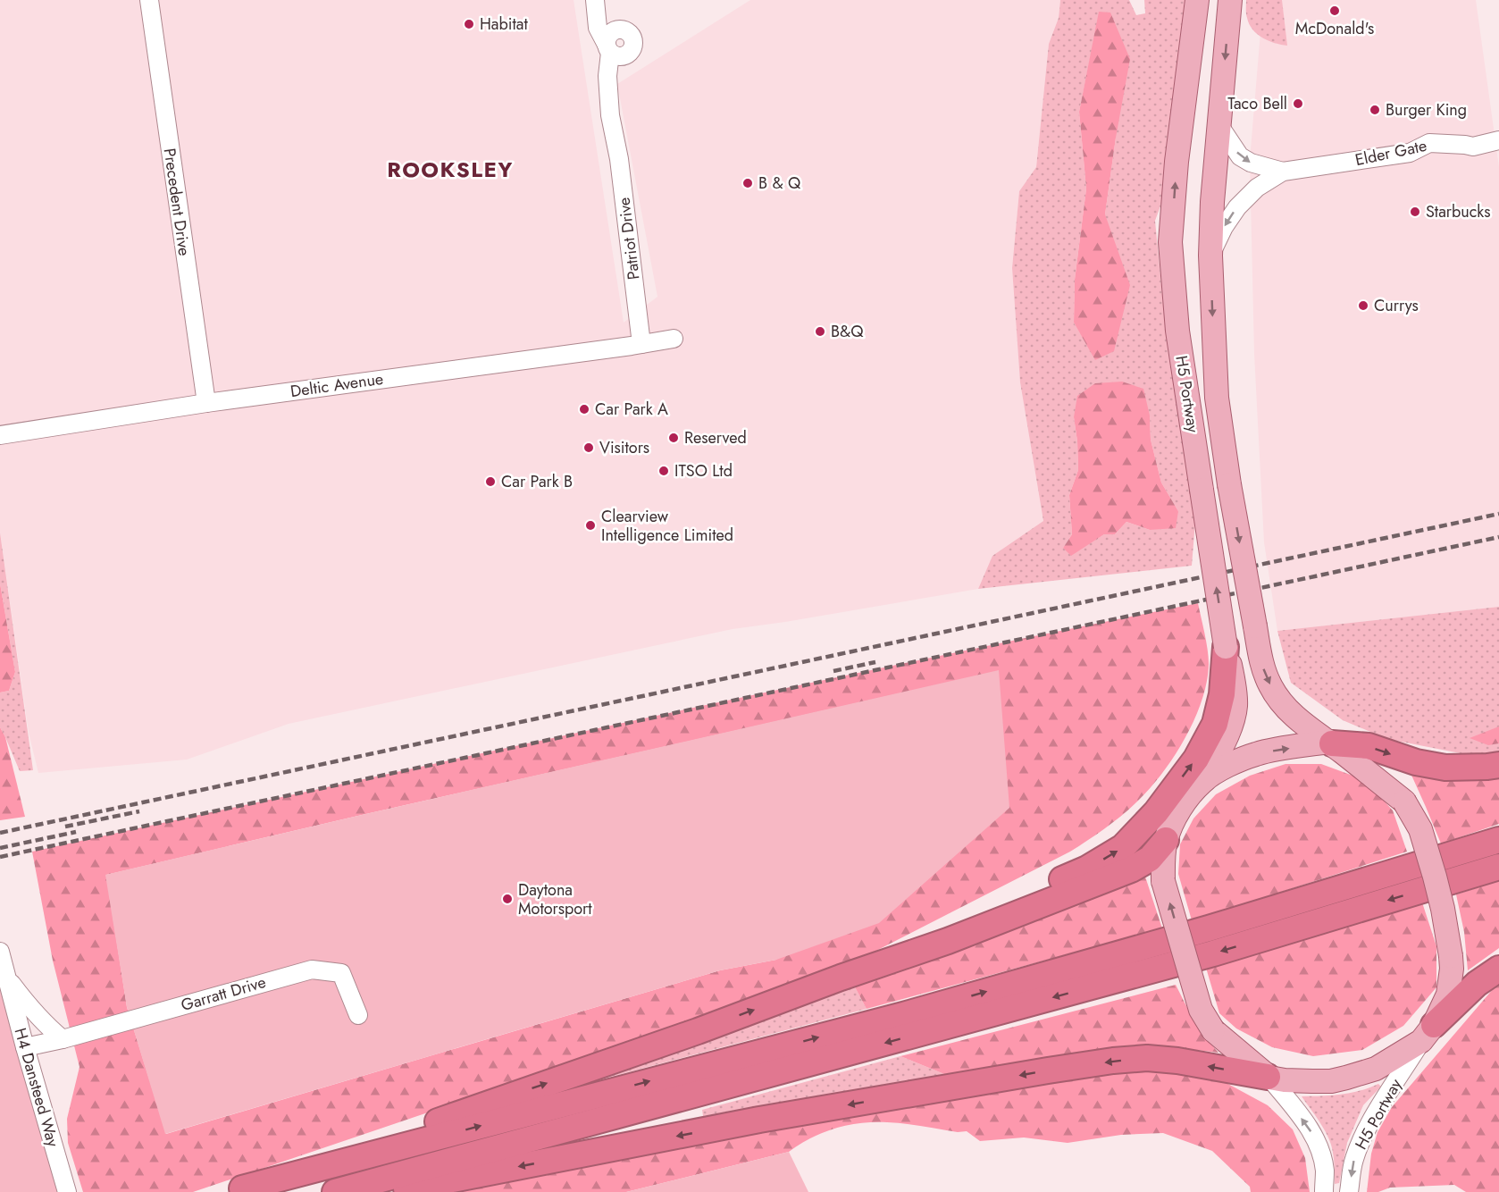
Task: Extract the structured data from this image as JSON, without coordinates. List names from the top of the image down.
{
  "streets": {
    "main road": ["H5 Portway"],
    "street": [
      "Elder Gate",
      "Precedent Drive",
      "Patriot Drive",
      "Deltic Avenue",
      "Garratt Drive",
      "H4 Dansteed Way"
    ]
  },
  "crossings": [
    ["Elder Gate", "H5 Portway"],
    ["Precedent Drive", "Deltic Avenue"],
    ["Patriot Drive", "Deltic Avenue"],
    ["Garratt Drive", "H4 Dansteed Way"]
  ],
  "districts": ["ROOKSLEY"],
  "places": [
    "McDonald's",
    "Habitat",
    "Taco Bell",
    "Burger King",
    "B & Q",
    "Starbucks",
    "Currys",
    "B&Q",
    "Car Park A",
    "Reserved",
    "Visitors",
    "ITSO Ltd",
    "Car Park B",
    "Clearview Intelligence Limited",
    "Daytona Motorsport"
  ]
}
